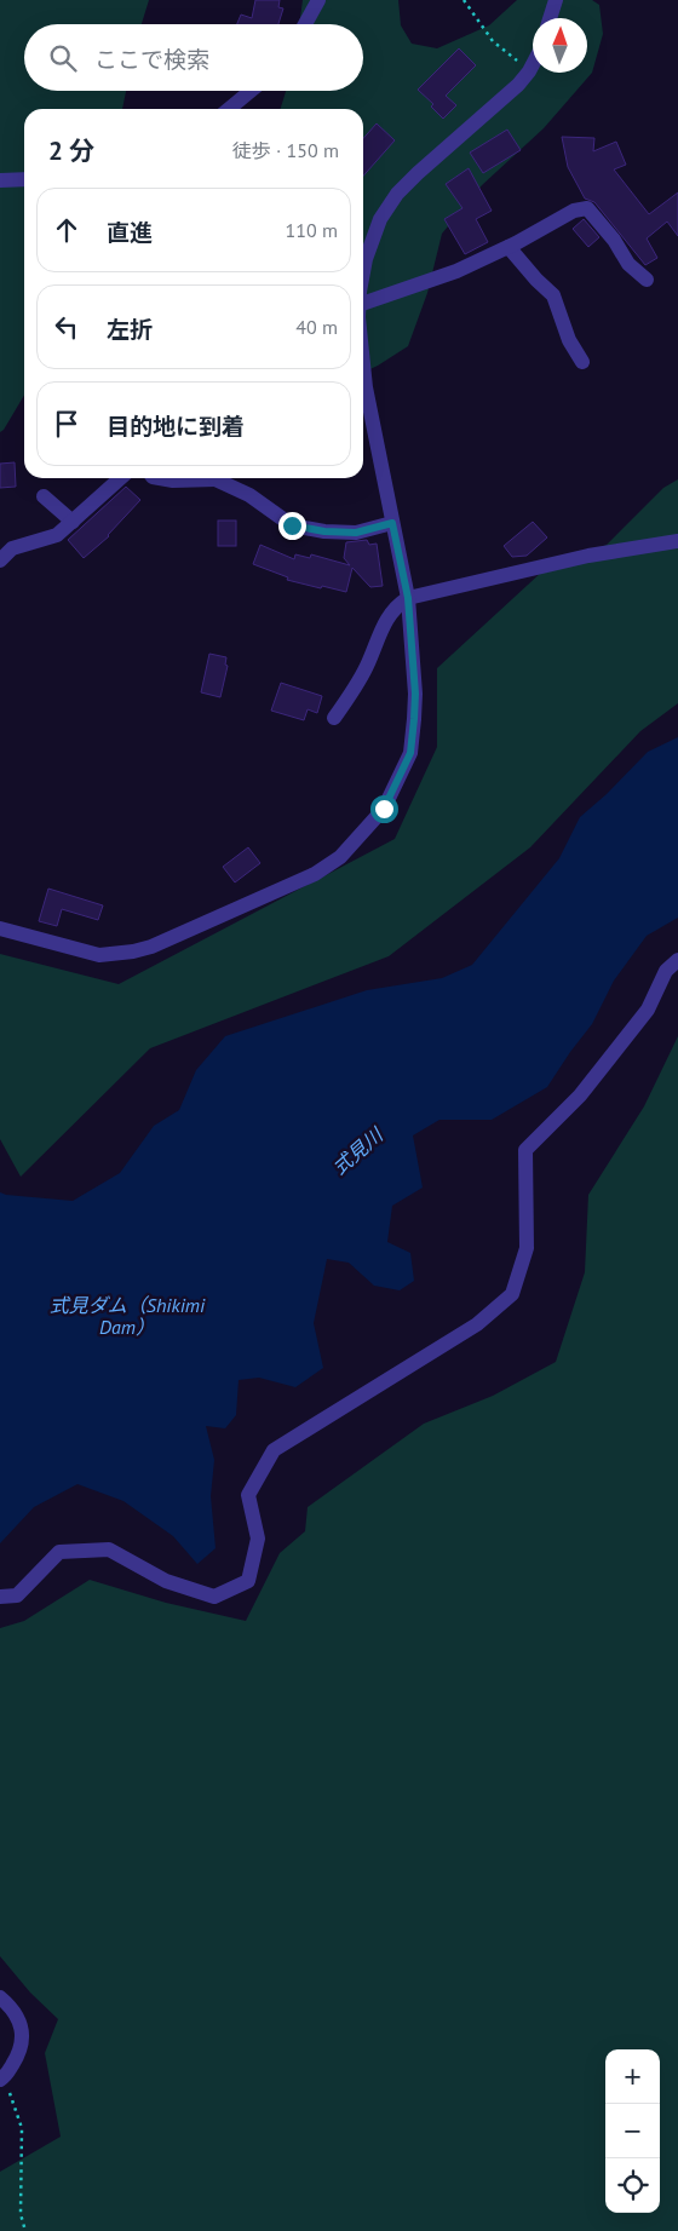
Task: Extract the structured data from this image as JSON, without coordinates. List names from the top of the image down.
{
  "water": ["式見川", "式見ダム（Shikimi Dam）"],
  "north": "top",
  "page": {
    "search": "ここで検索",
    "heading": ["2 分", "徒歩 · 150 m"],
    "list": [
      ["直進", "110 m"],
      ["左折", "40 m"],
      "目的地に到着"
    ],
    "map_buttons": ["+", "−"]
  }
}
